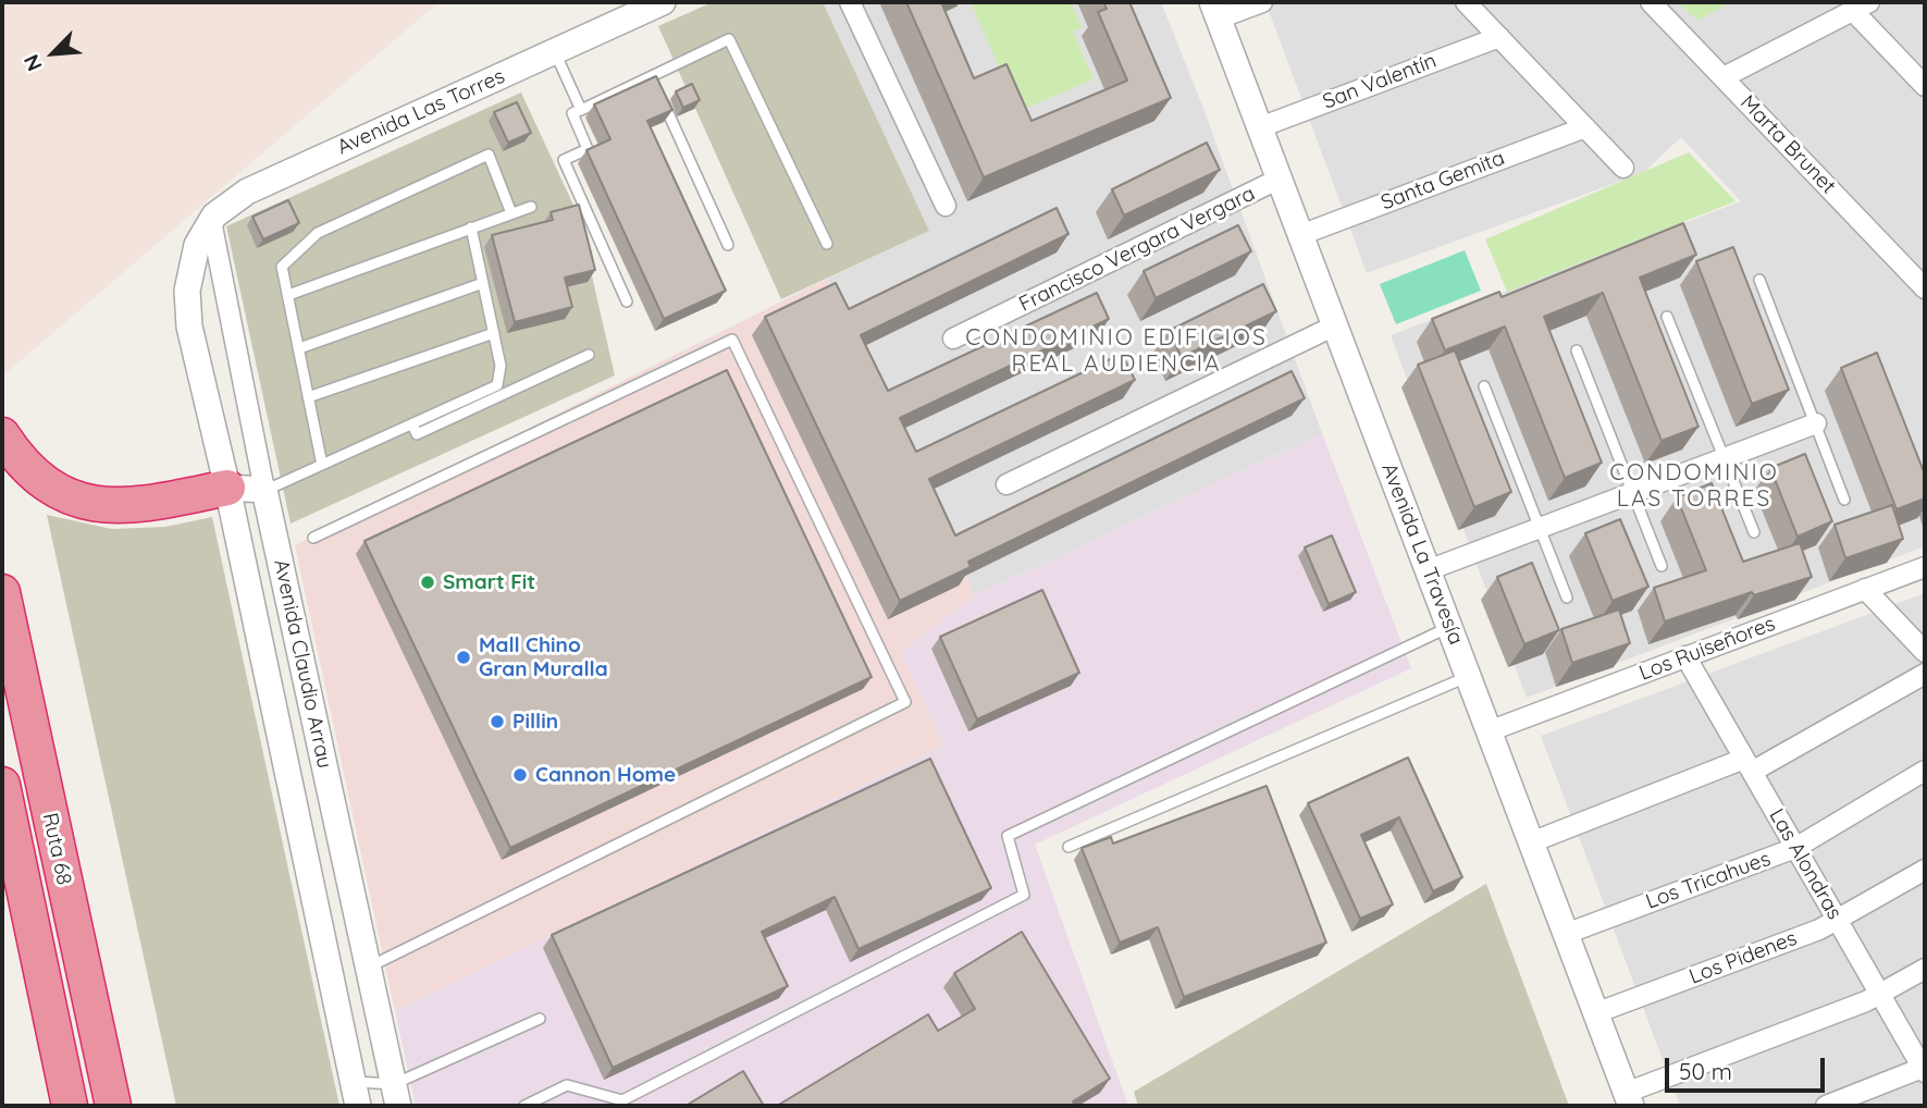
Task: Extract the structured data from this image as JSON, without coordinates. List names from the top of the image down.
{
  "streets": {
    "highway": ["Ruta 68"],
    "street": [
      "San Valentín",
      "Avenida Las Torres",
      "Marta Brunet",
      "Santa Gemita",
      "Francisco Vergara Vergara",
      "Avenida La Travesía",
      "Los Ruiseñores",
      "Avenida Claudio Arrau",
      "Las Alondras",
      "Los Tricahues",
      "Los Pidenes"
    ]
  },
  "crossings": [
    ["San Valentín", "Avenida La Travesía"],
    ["Avenida Las Torres", "Avenida Claudio Arrau"],
    ["Santa Gemita", "Avenida La Travesía"],
    ["Francisco Vergara Vergara", "Avenida La Travesía"],
    ["Avenida La Travesía", "Los Ruiseñores"],
    ["Avenida La Travesía", "Los Tricahues"],
    ["Avenida La Travesía", "Los Pidenes"],
    ["Los Ruiseñores", "Las Alondras"],
    ["Las Alondras", "Los Tricahues"],
    ["Las Alondras", "Los Pidenes"]
  ],
  "districts": ["CONDOMINIO EDIFICIOS REAL AUDIENCIA", "CONDOMINIO LAS TORRES"],
  "places": [
    "Smart Fit",
    "Mall Chino Gran Muralla",
    "Pillin",
    "Cannon Home"
  ],
  "scale_bar": "50 m",
  "north": "bottom left"
}
